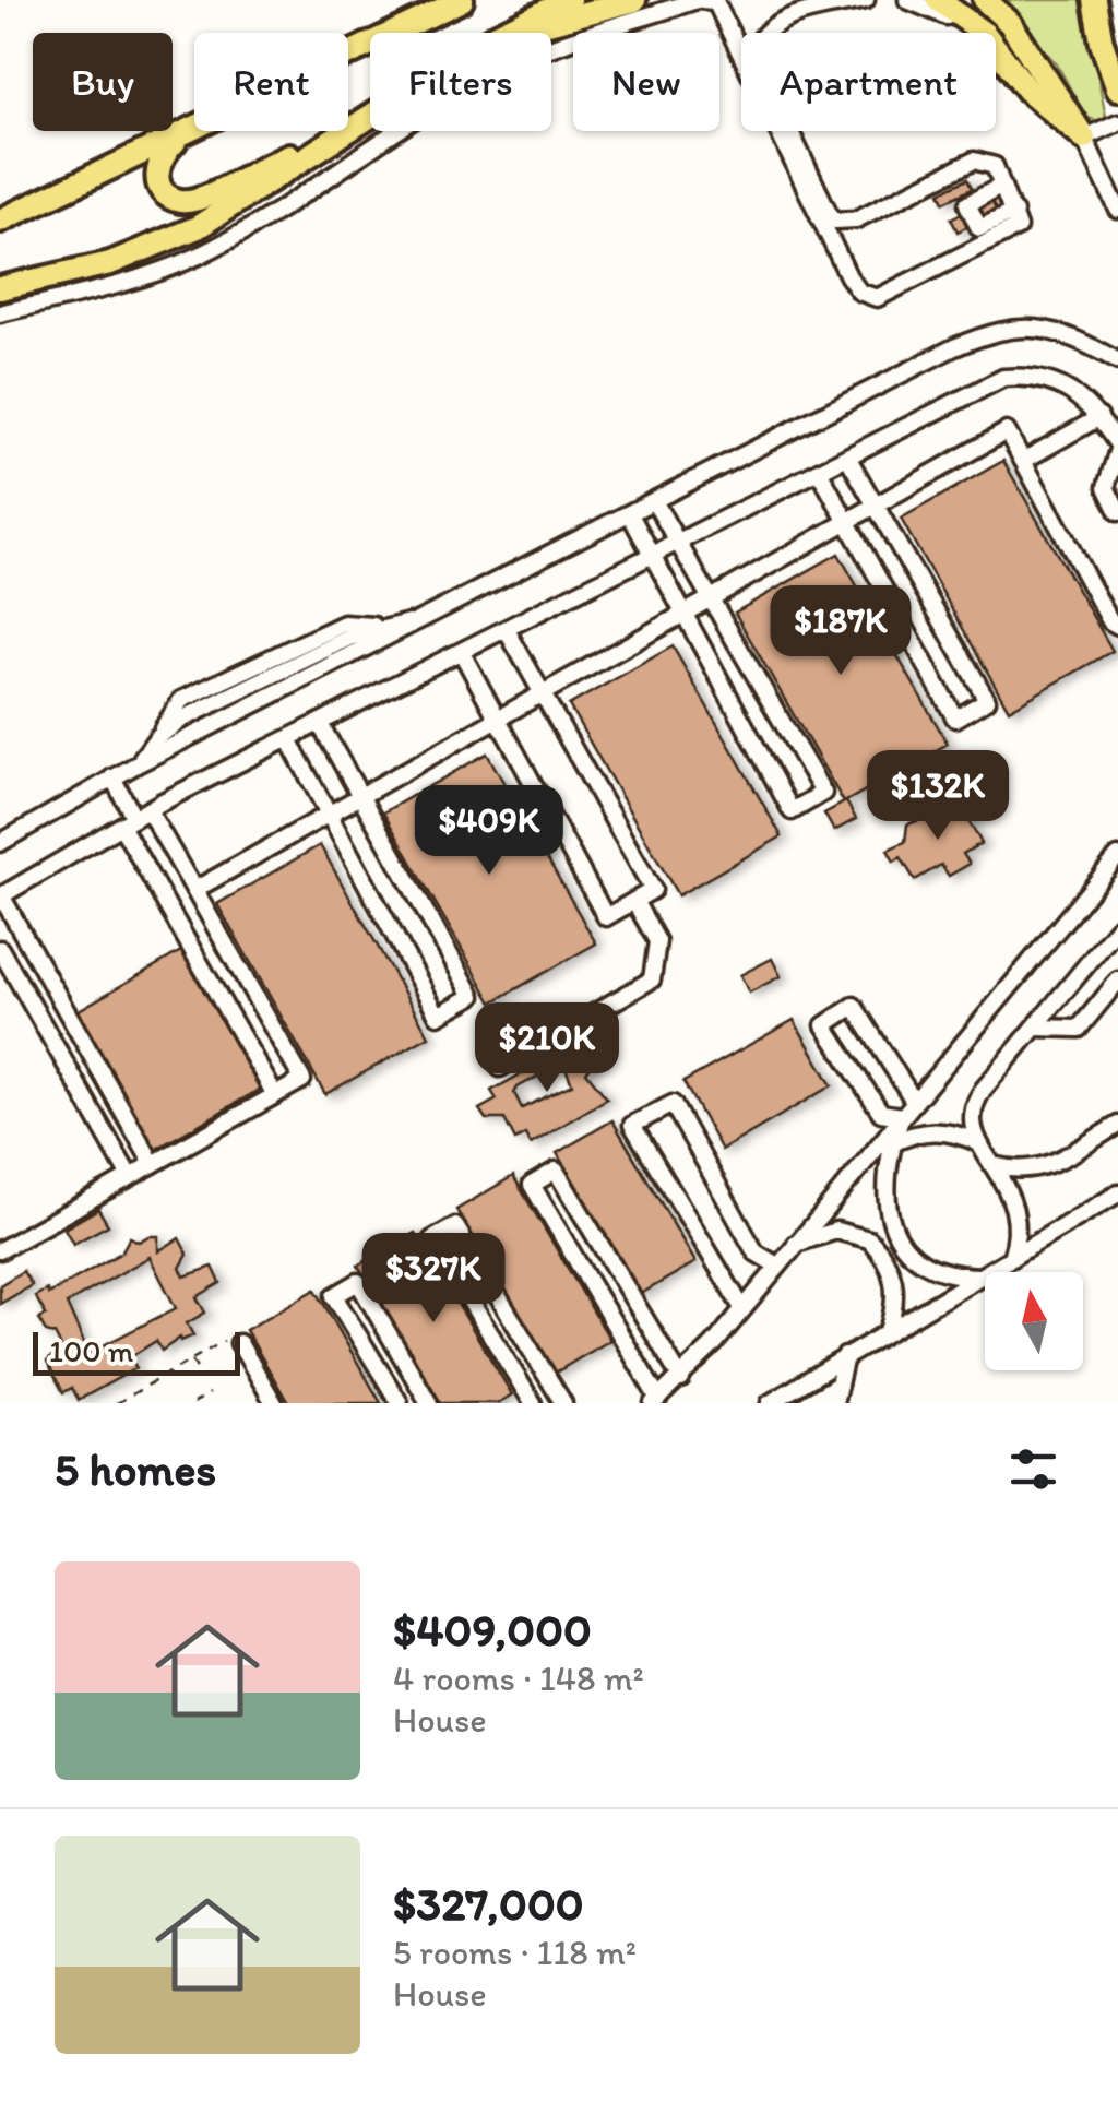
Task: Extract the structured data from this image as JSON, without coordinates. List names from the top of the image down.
{
  "scale_bar": "100 m",
  "north": "top",
  "page": {
    "chip": [
      "Buy",
      "Rent",
      "Filters",
      "New",
      "Apartment"
    ],
    "price": [
      "$187K",
      "$132K",
      "$409K",
      "$210K",
      "$327K"
    ],
    "scale": "100 m",
    "heading": "5 homes",
    "list": [
      {
        "name": "$409,000",
        "note": "4 rooms · 148 m² · House"
      },
      {
        "name": "$327,000",
        "note": "5 rooms · 118 m² · House"
      }
    ]
  }
}
